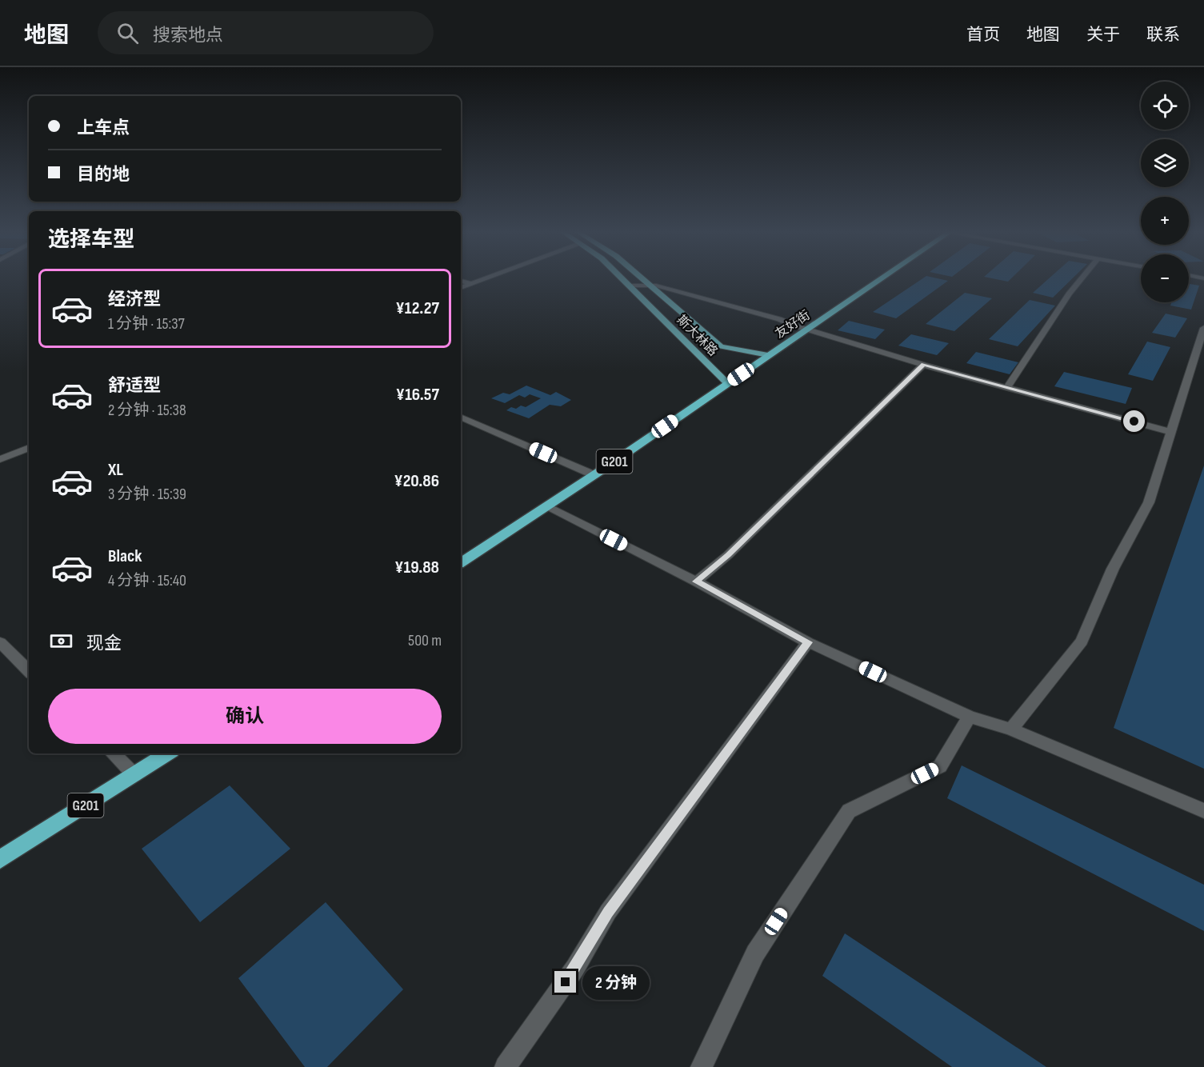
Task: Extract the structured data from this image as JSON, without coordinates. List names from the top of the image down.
{
  "streets": {
    "highway": ["友好街", "G201"],
    "main road": ["斯大林路"]
  },
  "crossings": [
    ["友好街", "斯大林路"],
    ["友好街", "G201"],
    ["斯大林路", "G201"]
  ],
  "page": {
    "header": "地图",
    "search": "搜索地点",
    "nav": [
      "首页",
      "地图",
      "关于",
      "联系"
    ],
    "map_buttons": ["+", "−"],
    "banner": ["上车点", "目的地"],
    "heading": "选择车型",
    "list": [
      {
        "name": "经济型",
        "note": "1 分钟 · 15:37",
        "value": "¥12.27"
      },
      {
        "name": "舒适型",
        "note": "2 分钟 · 15:38",
        "value": "¥16.57"
      },
      {
        "name": "XL",
        "note": "3 分钟 · 15:39",
        "value": "¥20.86"
      },
      {
        "name": "Black",
        "note": "4 分钟 · 15:40",
        "value": "¥19.88"
      }
    ],
    "pay": ["现金", "500 m"],
    "buttons": "确认",
    "bubble": "2 分钟"
  }
}
